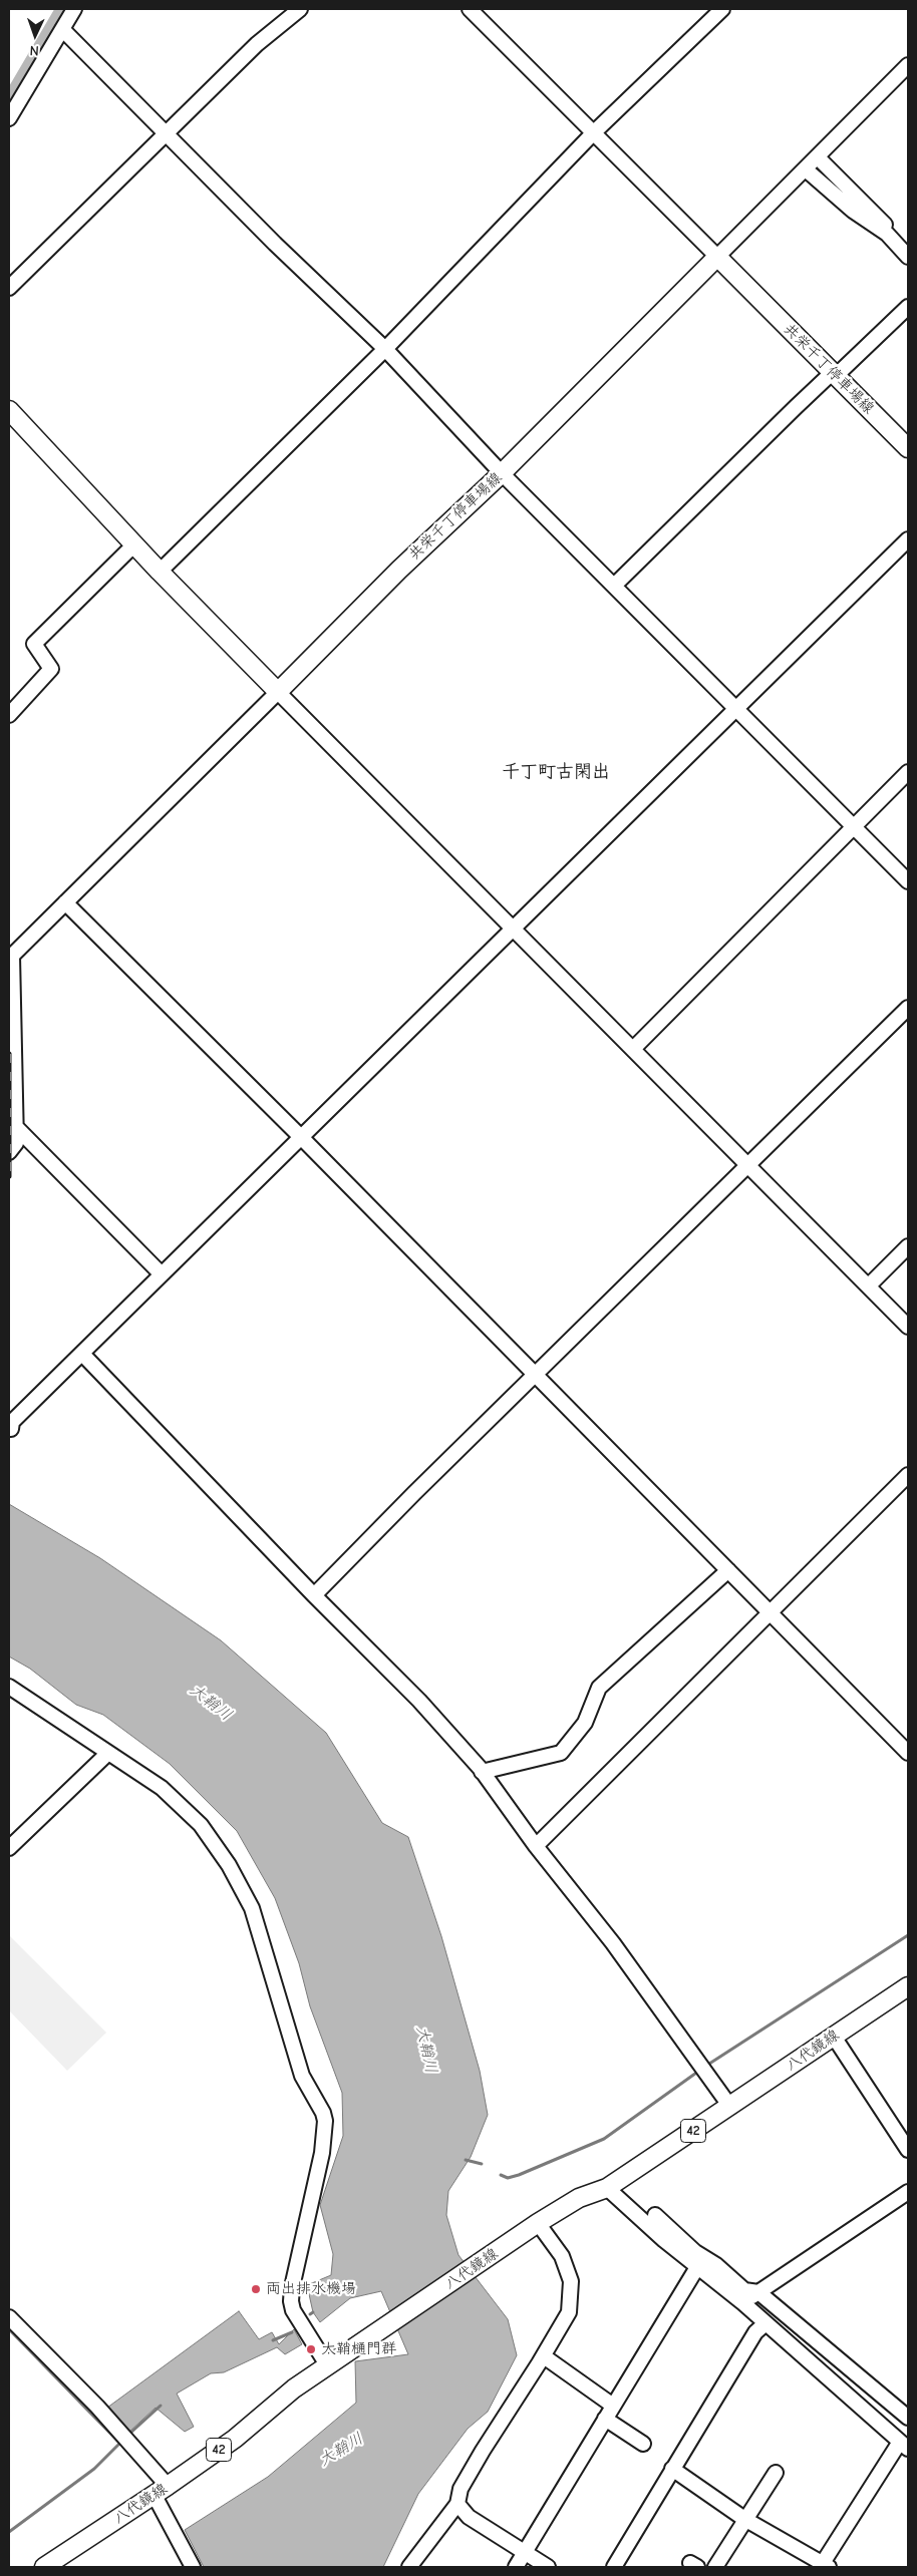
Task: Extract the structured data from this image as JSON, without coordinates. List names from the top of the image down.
{
  "streets": {
    "main road": ["共栄千丁停車場線", "八代鏡線", "42"]
  },
  "districts": ["千丁町古閑出"],
  "water": ["大鞘川"],
  "places": ["両出排水機場", "大鞘樋門群"],
  "north": "bottom"
}
